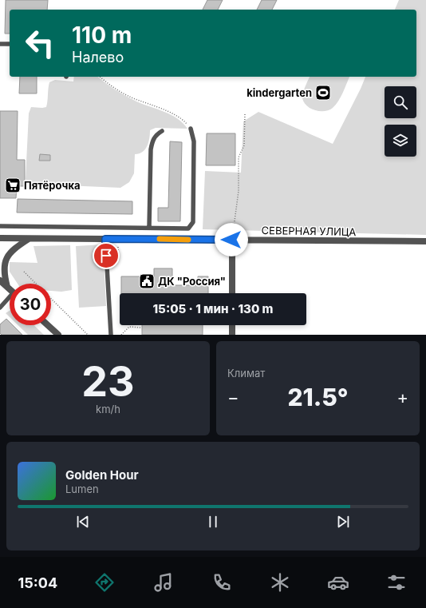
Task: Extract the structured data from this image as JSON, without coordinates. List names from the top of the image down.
{
  "streets": {
    "street": ["СЕВЕРНАЯ УЛИЦА"]
  },
  "places": {
    "sports": ["kindergarten"],
    "supermarket": ["Пятёрочка"],
    "public building": ["ДК \"Россия\""]
  },
  "page": {
    "turn": ["110 m", "Налево"],
    "limit": "30",
    "trip": "15:05 · 1 мин · 130 m",
    "tile": [
      ["23", "km/h"],
      "Климат"
    ],
    "heat": ["−", "21.5°", "+"],
    "song": ["Golden Hour", "Lumen"],
    "tabs": "15:04"
  }
}
